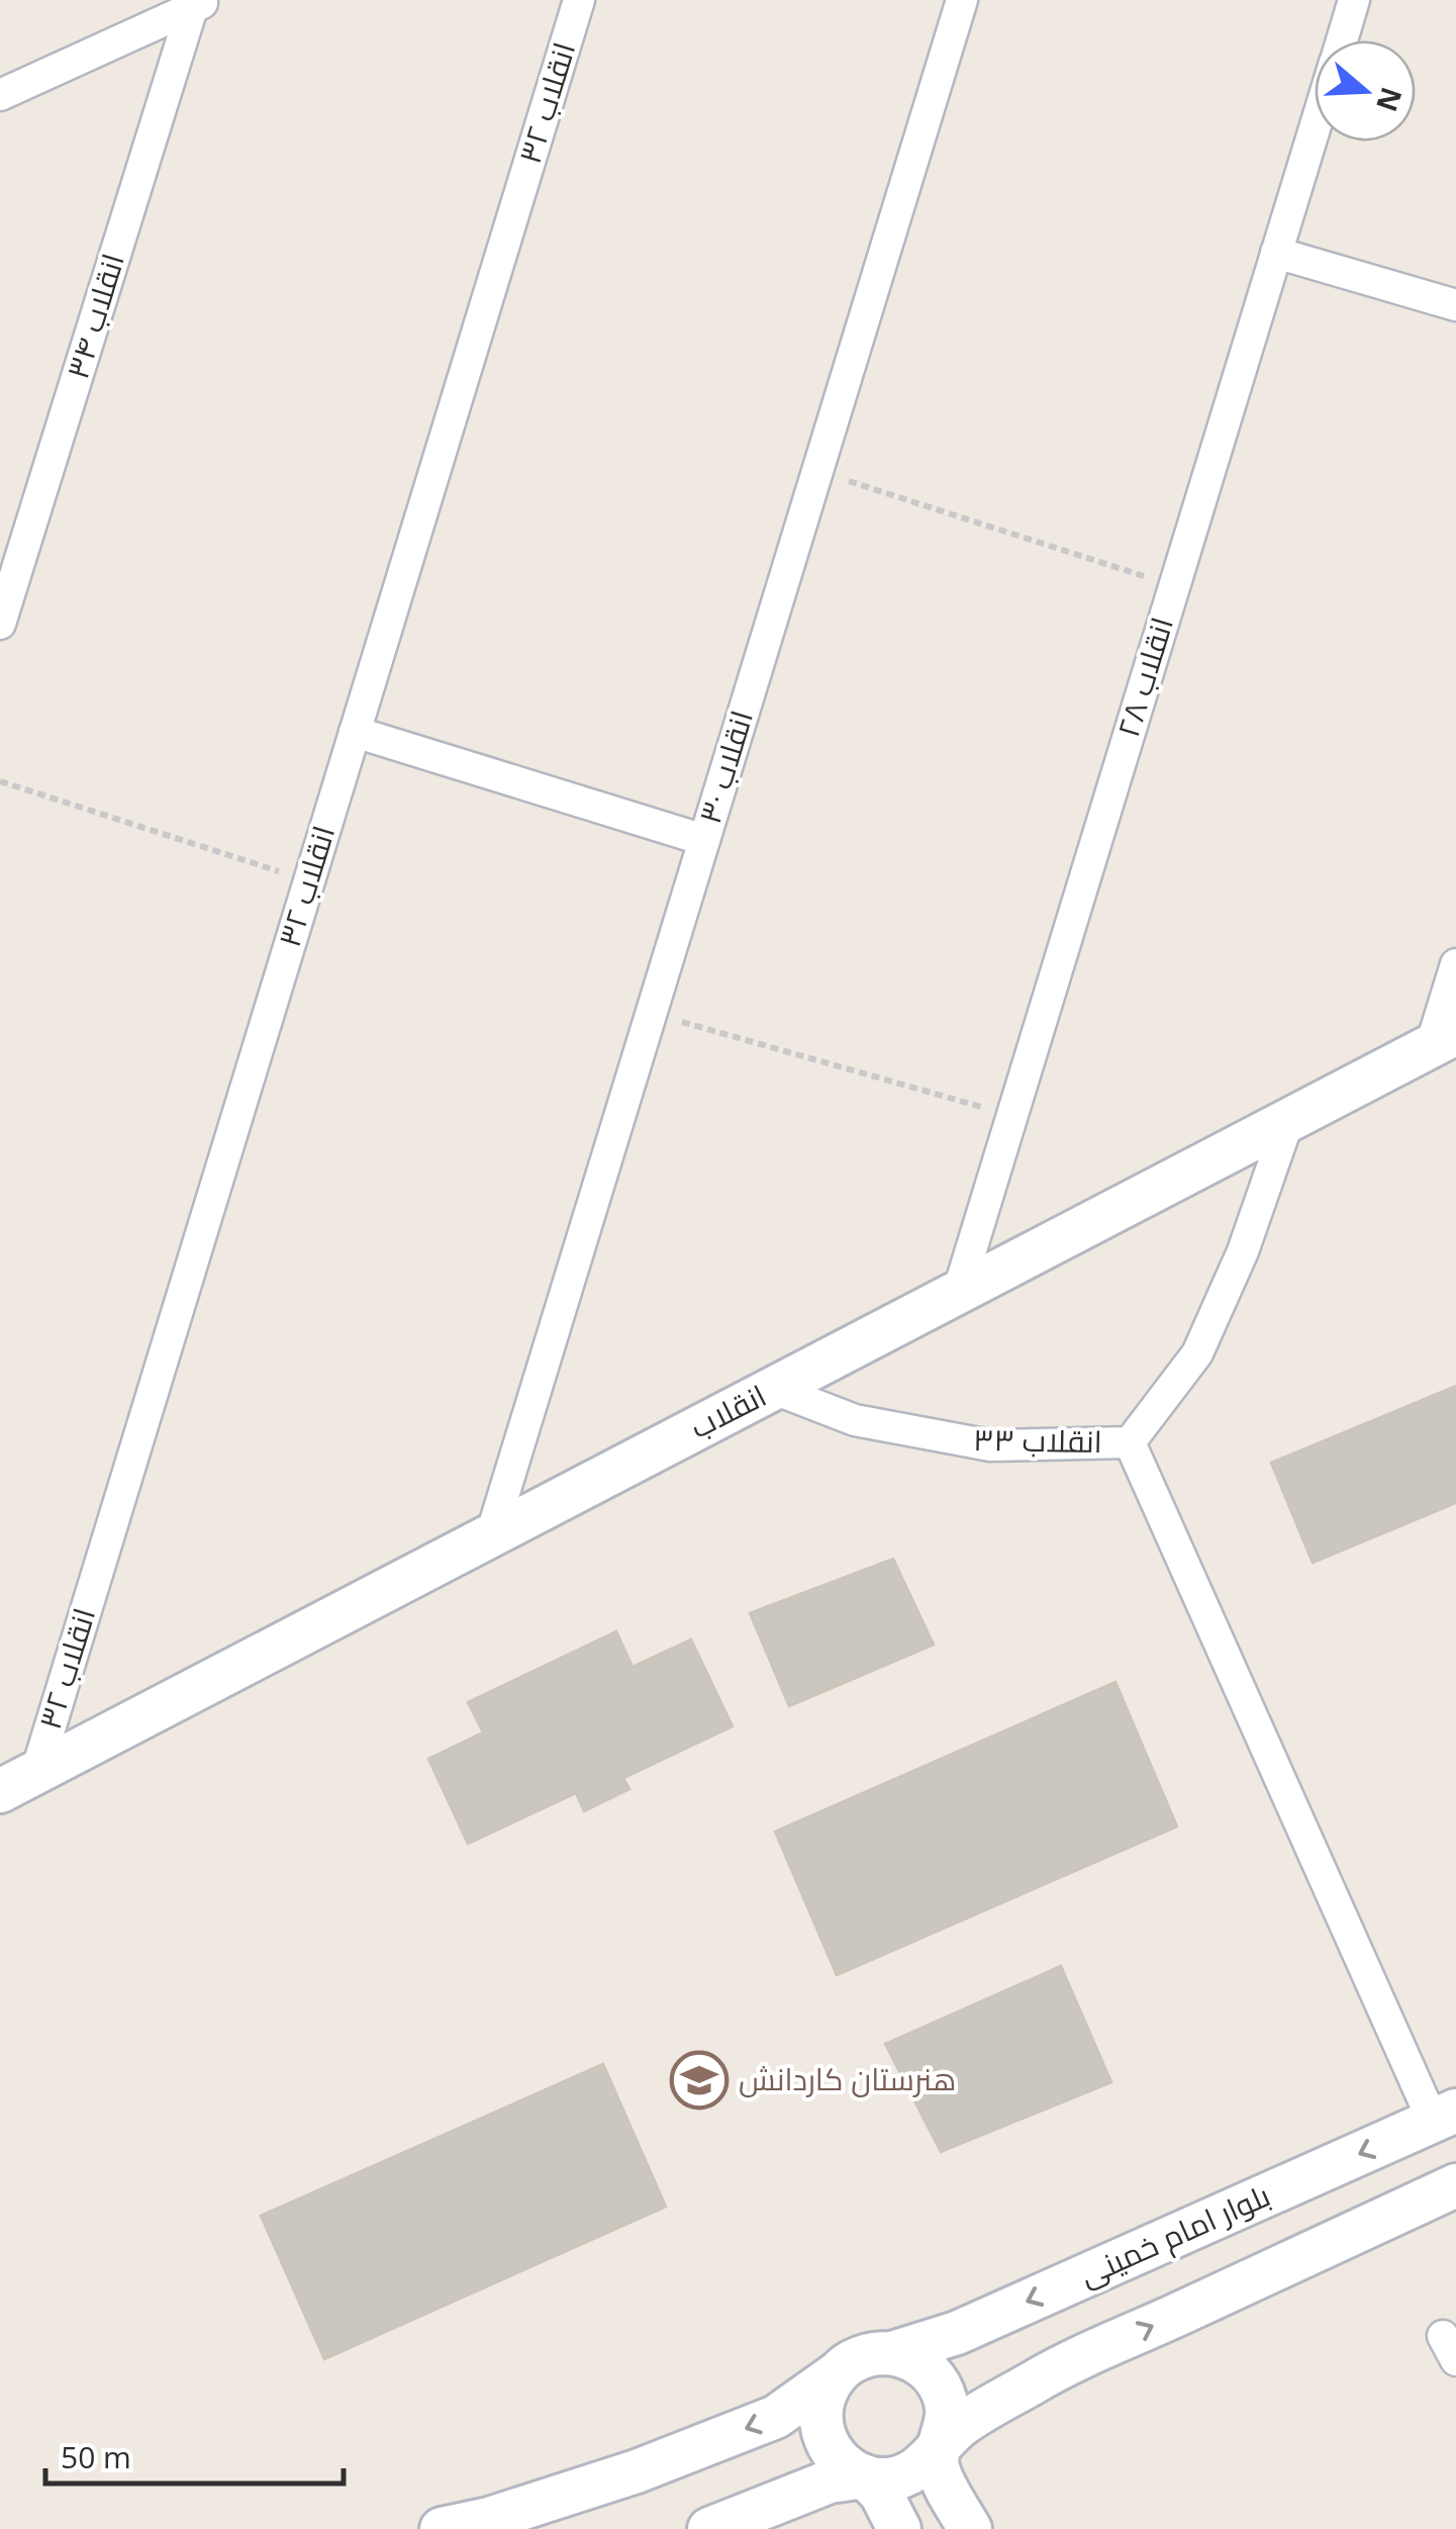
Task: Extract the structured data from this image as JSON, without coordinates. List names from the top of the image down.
{
  "streets": {
    "main road": ["انقلاب", "بلوار امام خمینی"],
    "street": [
      "انقلاب ۳۲",
      "انقلاب ۳۴",
      "انقلاب ۲۸",
      "انقلاب ۳۰",
      "انقلاب ۳۳"
    ]
  },
  "crossings": [
    ["انقلاب ۳۲", "انقلاب"],
    ["انقلاب ۲۸", "انقلاب"],
    ["انقلاب ۳۰", "انقلاب"],
    ["انقلاب", "انقلاب ۳۳"]
  ],
  "places": {
    "school or university": ["هنرستان کاردانش"]
  },
  "scale_bar": "50 m",
  "north": "right"
}
